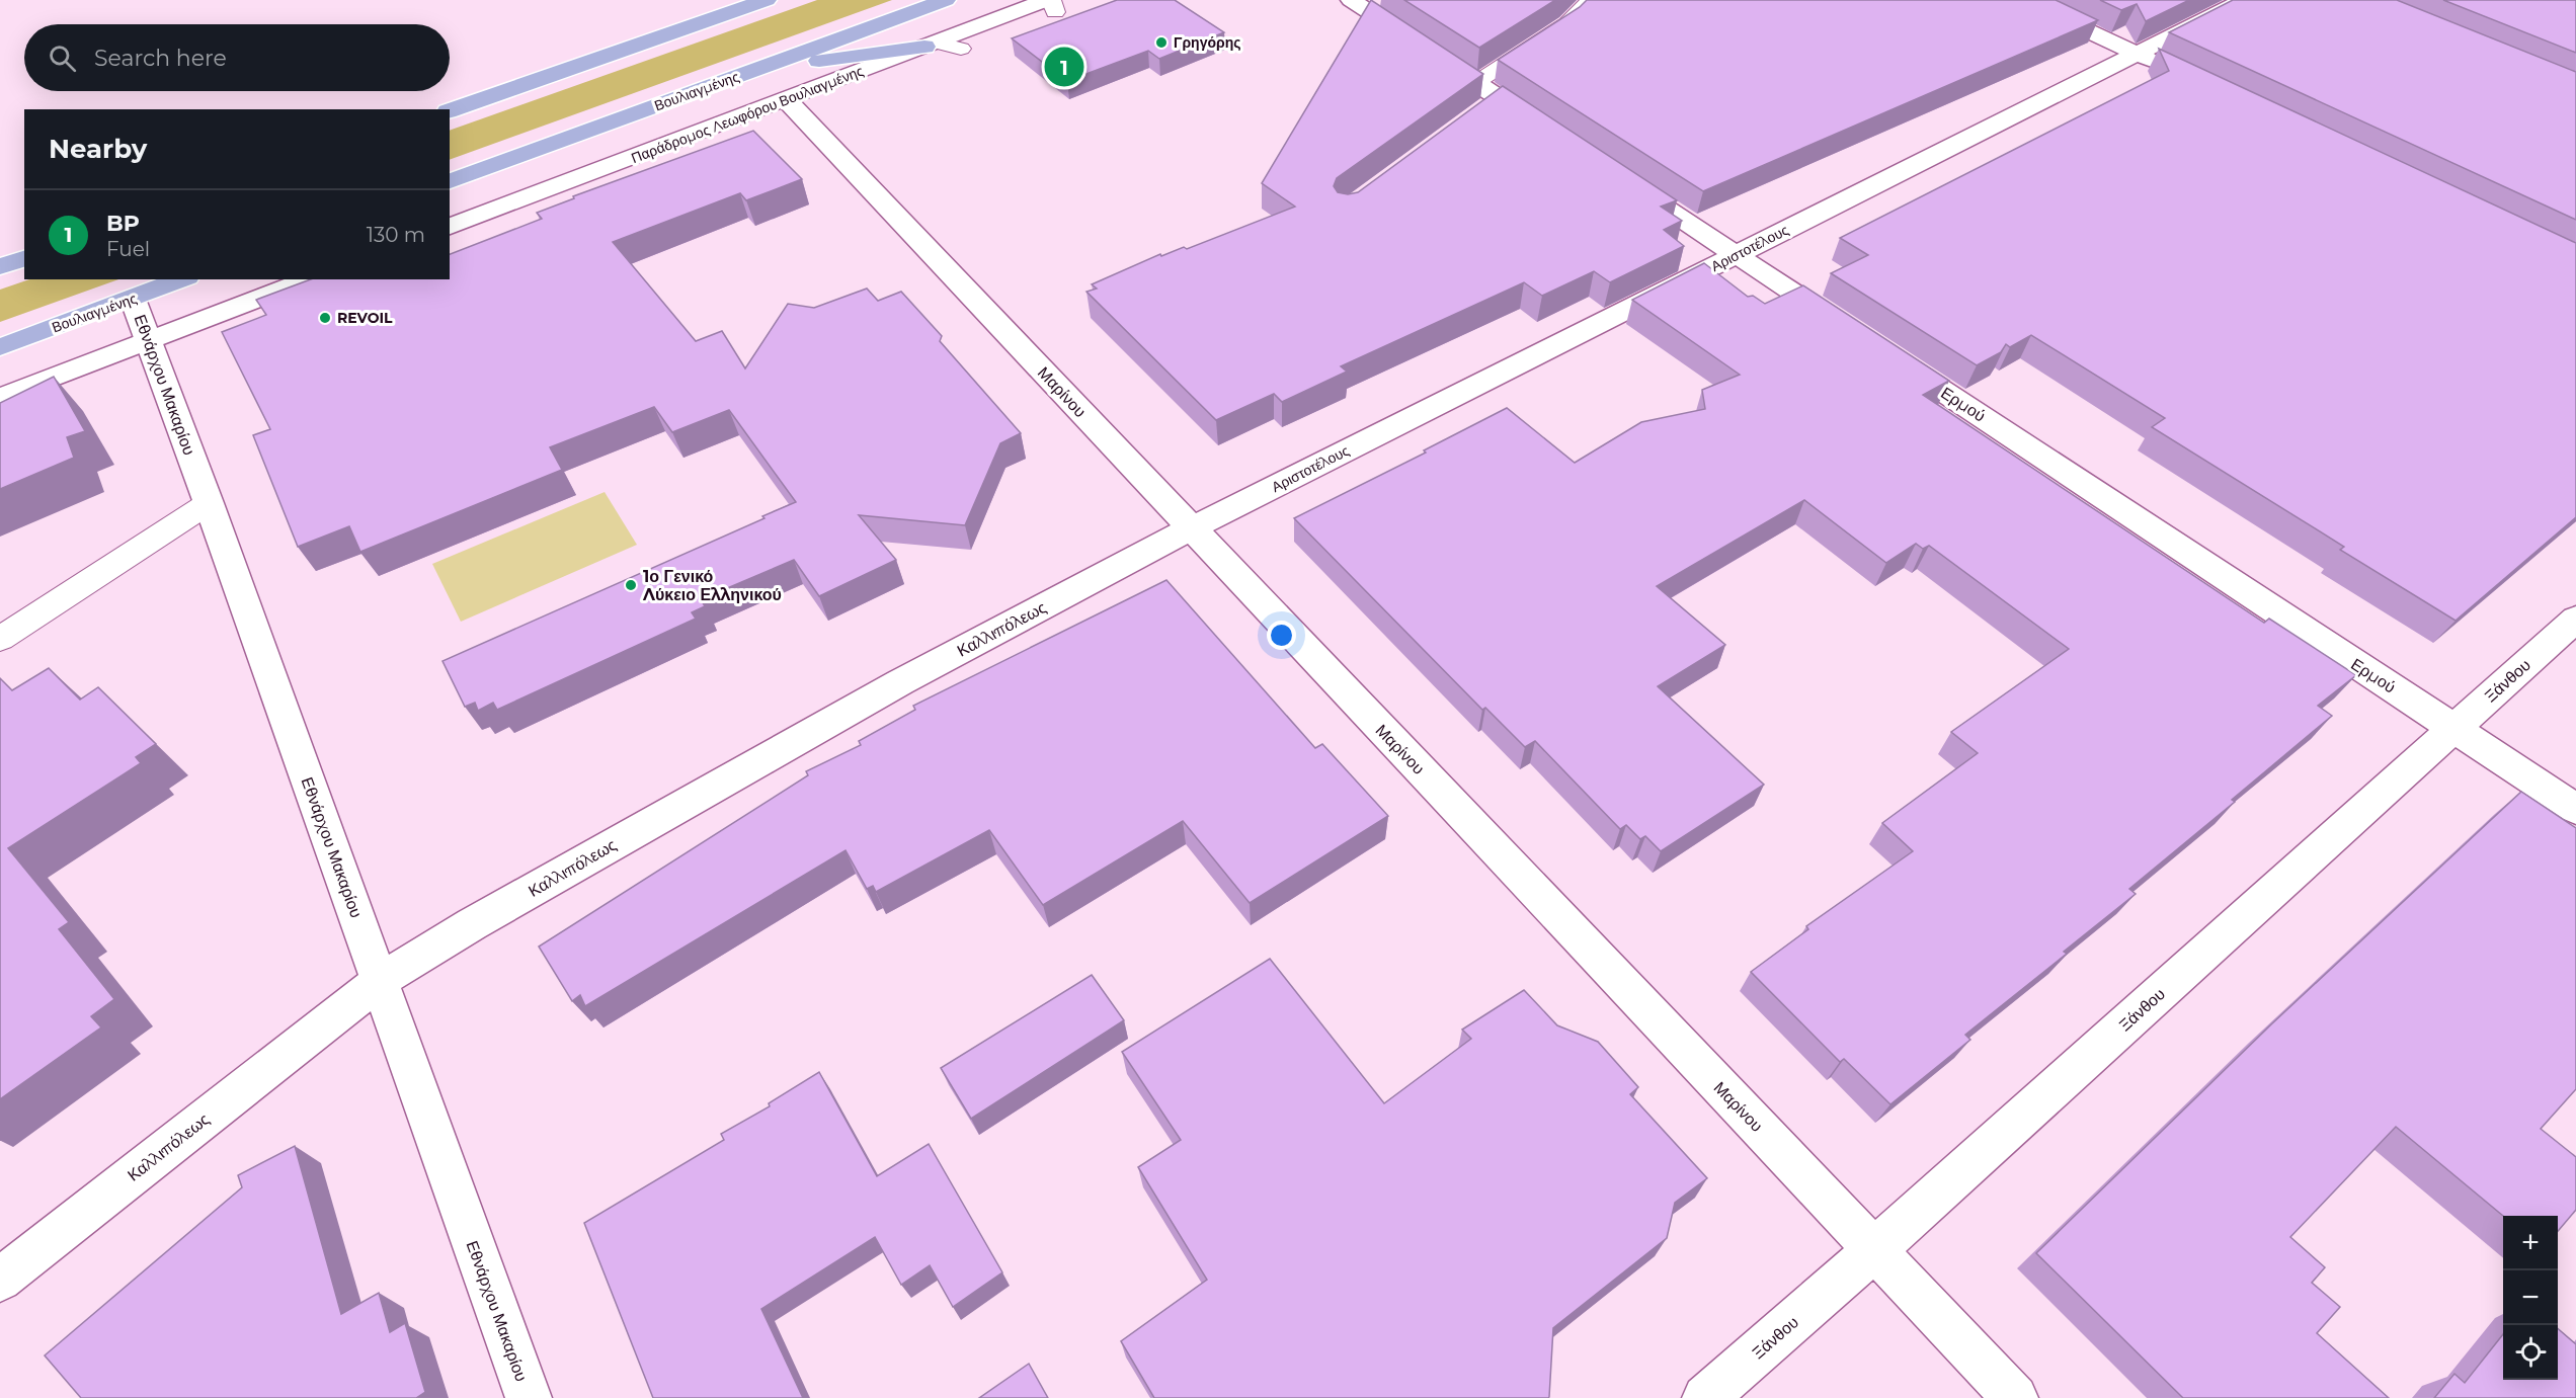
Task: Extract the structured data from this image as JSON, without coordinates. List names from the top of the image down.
{
  "streets": {
    "main road": ["Βουλιαγμένης"],
    "street": [
      "Παράδρομος Λεωφόρου Βουλιαγμένης",
      "Αριστοτέλους",
      "Εθνάρχου Μακαρίου",
      "Μαρίνου",
      "Ερμού",
      "Καλλιπόλεως",
      "Ξάνθου"
    ]
  },
  "crossings": [
    ["Βουλιαγμένης", "Εθνάρχου Μακαρίου"],
    ["Παράδρομος Λεωφόρου Βουλιαγμένης", "Μαρίνου"],
    ["Αριστοτέλους", "Μαρίνου"],
    ["Αριστοτέλους", "Καλλιπόλεως"],
    ["Εθνάρχου Μακαρίου", "Καλλιπόλεως"],
    ["Μαρίνου", "Καλλιπόλεως"],
    ["Μαρίνου", "Ξάνθου"],
    ["Ερμού", "Ξάνθου"]
  ],
  "places": ["Γρηγόρης", "REVOIL", "1ο Γενικό Λύκειο Ελληνικού"],
  "page": {
    "search": "Search here",
    "pins": "1",
    "heading": "Nearby",
    "list": [
      {
        "mark": "1",
        "name": "BP",
        "note": "Fuel",
        "value": "130 m"
      }
    ],
    "map_buttons": ["+", "−"]
  }
}
